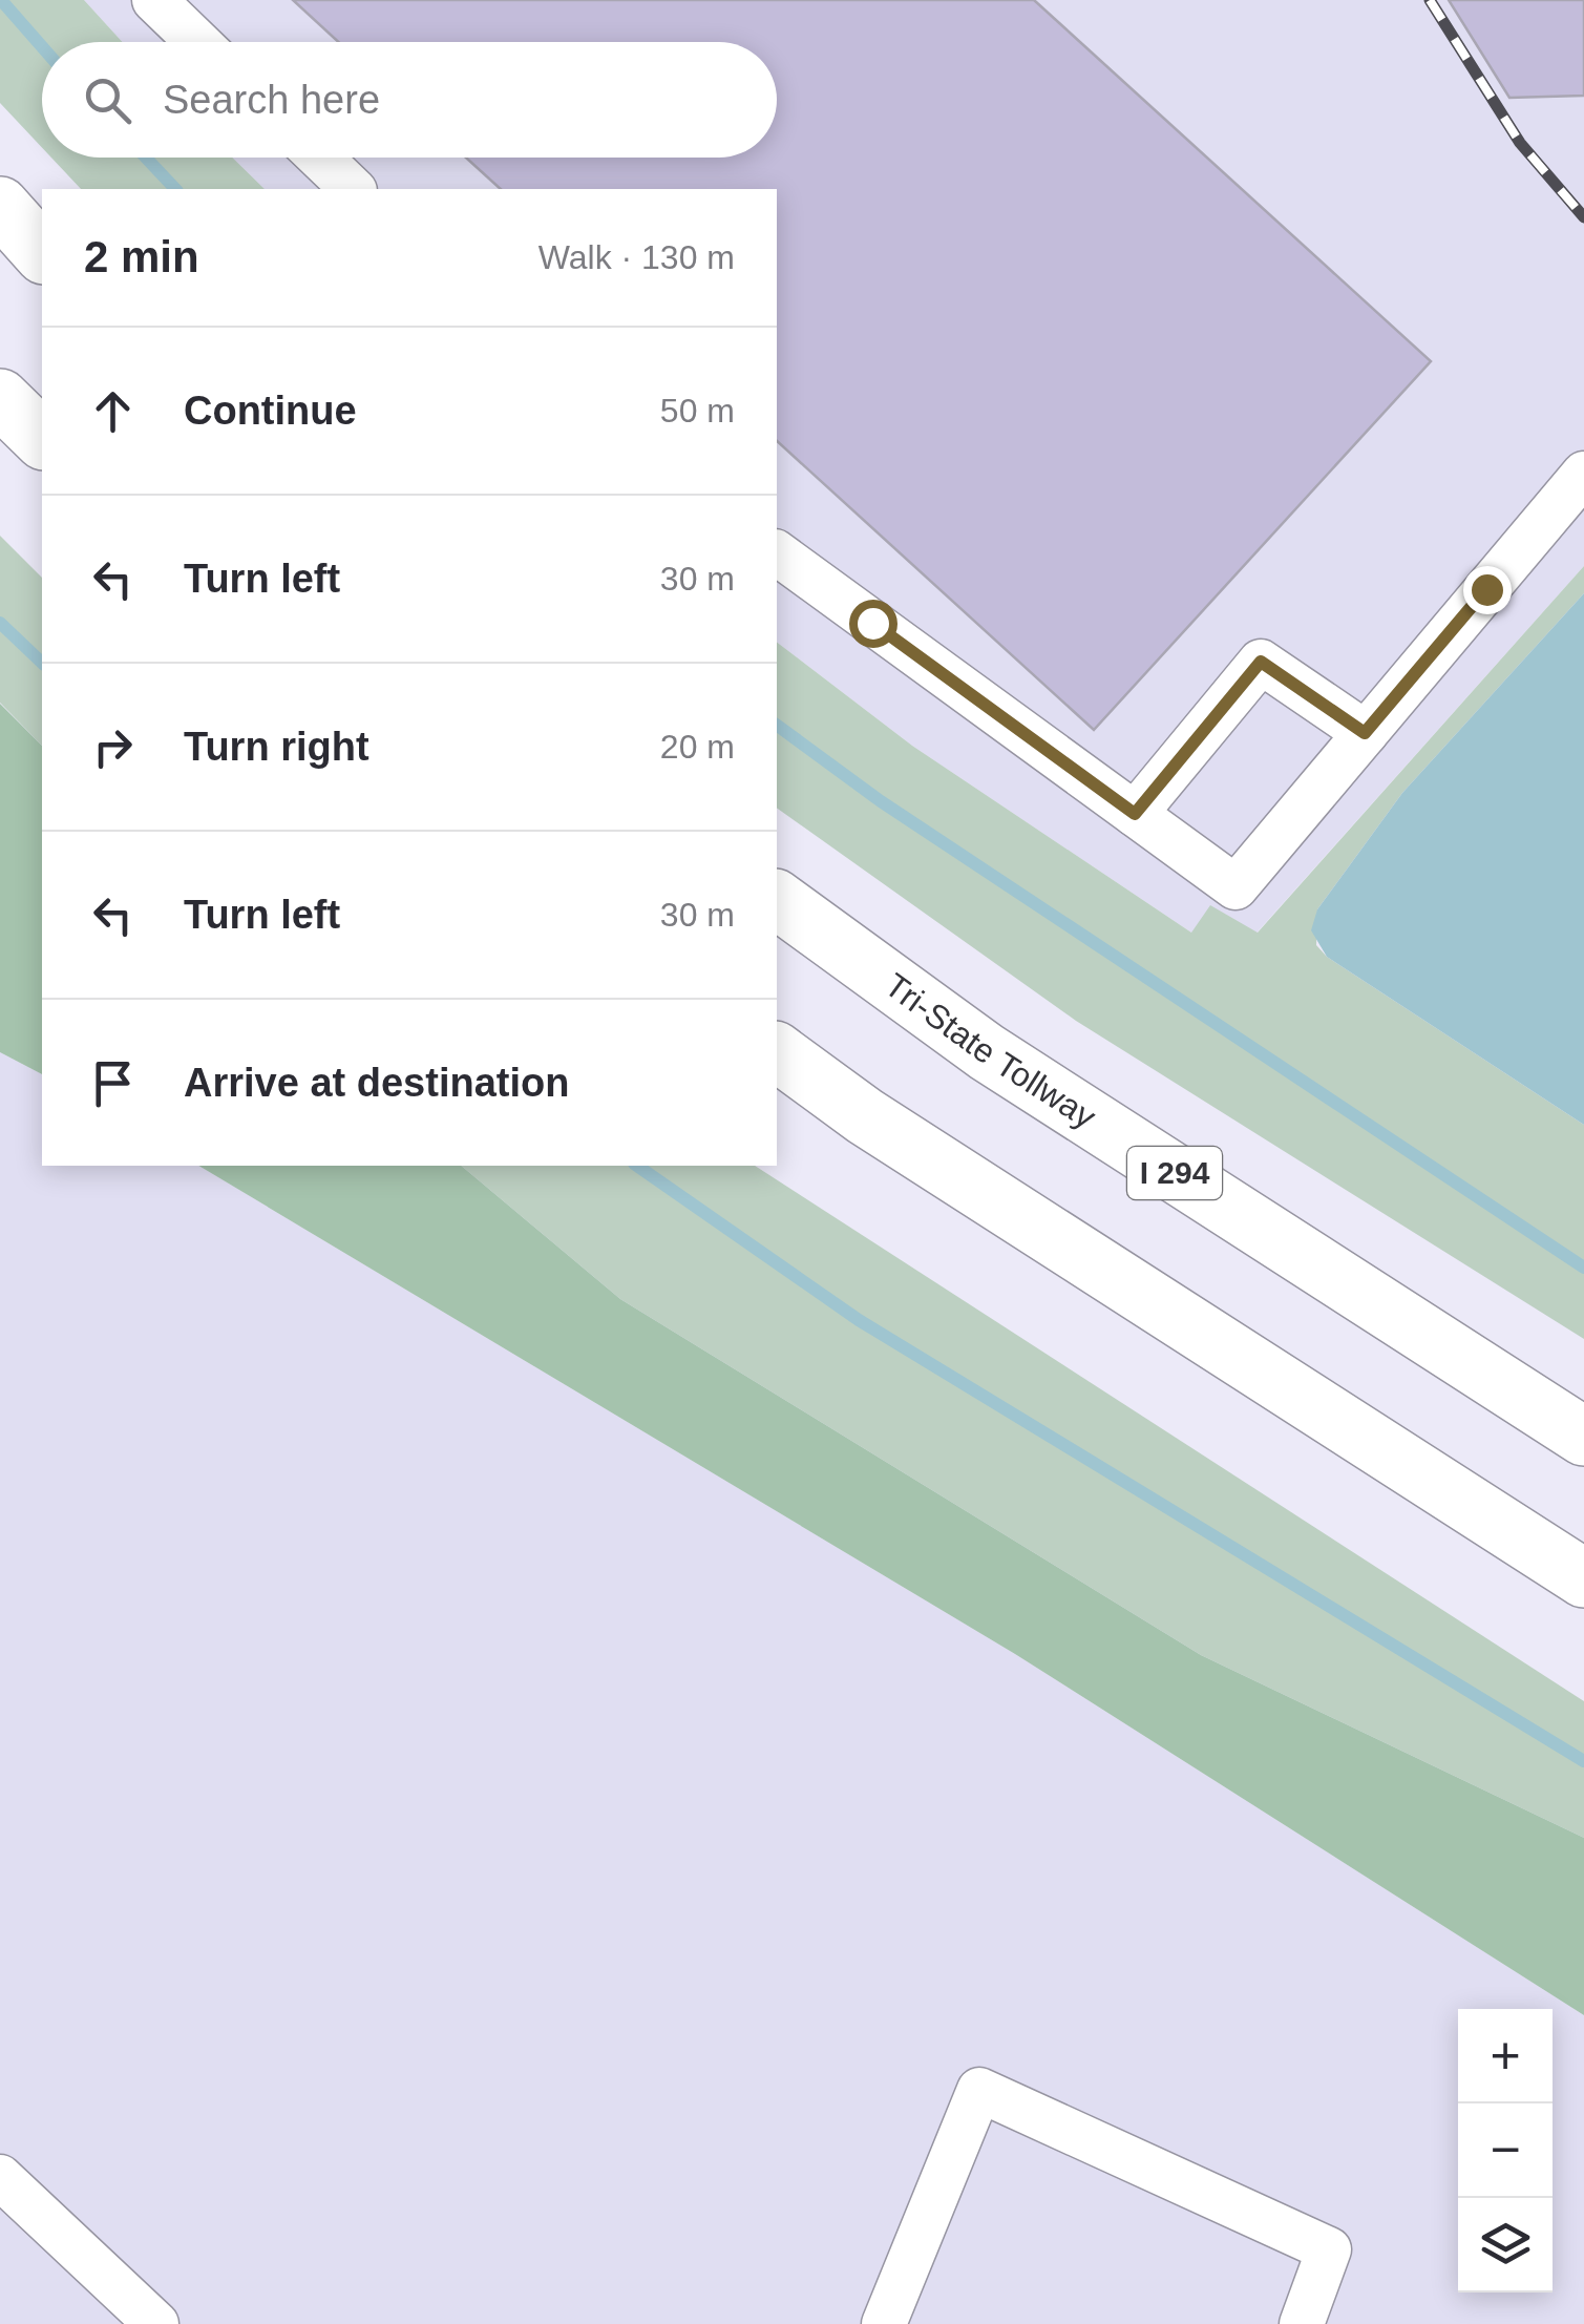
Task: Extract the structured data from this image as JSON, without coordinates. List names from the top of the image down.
{
  "streets": {
    "highway": ["Tri-State Tollway", "I 294"]
  },
  "page": {
    "search": "Search here",
    "heading": ["2 min", "Walk · 130 m"],
    "list": [
      ["Continue", "50 m"],
      ["Turn left", "30 m"],
      ["Turn right", "20 m"],
      ["Turn left", "30 m"],
      "Arrive at destination"
    ],
    "map_buttons": ["+", "−"]
  }
}
